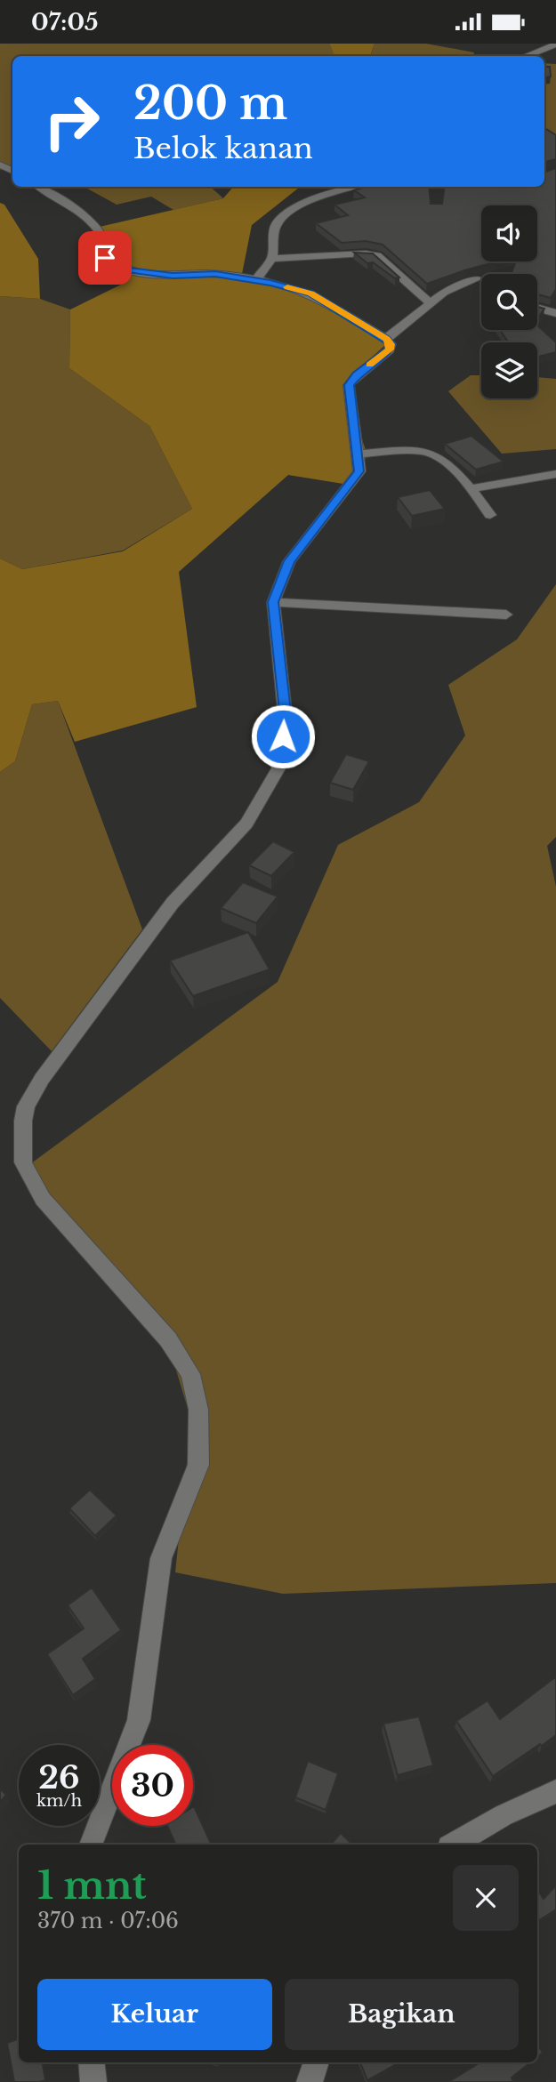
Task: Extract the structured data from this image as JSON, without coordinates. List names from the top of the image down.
{
  "page": {
    "status": "07:05",
    "turn": ["200 m", "Belok kanan"],
    "speed": "26 km/h",
    "limit": "30",
    "heading": ["1 mnt", "370 m · 07:06"],
    "buttons": ["Keluar", "Bagikan"]
  }
}
